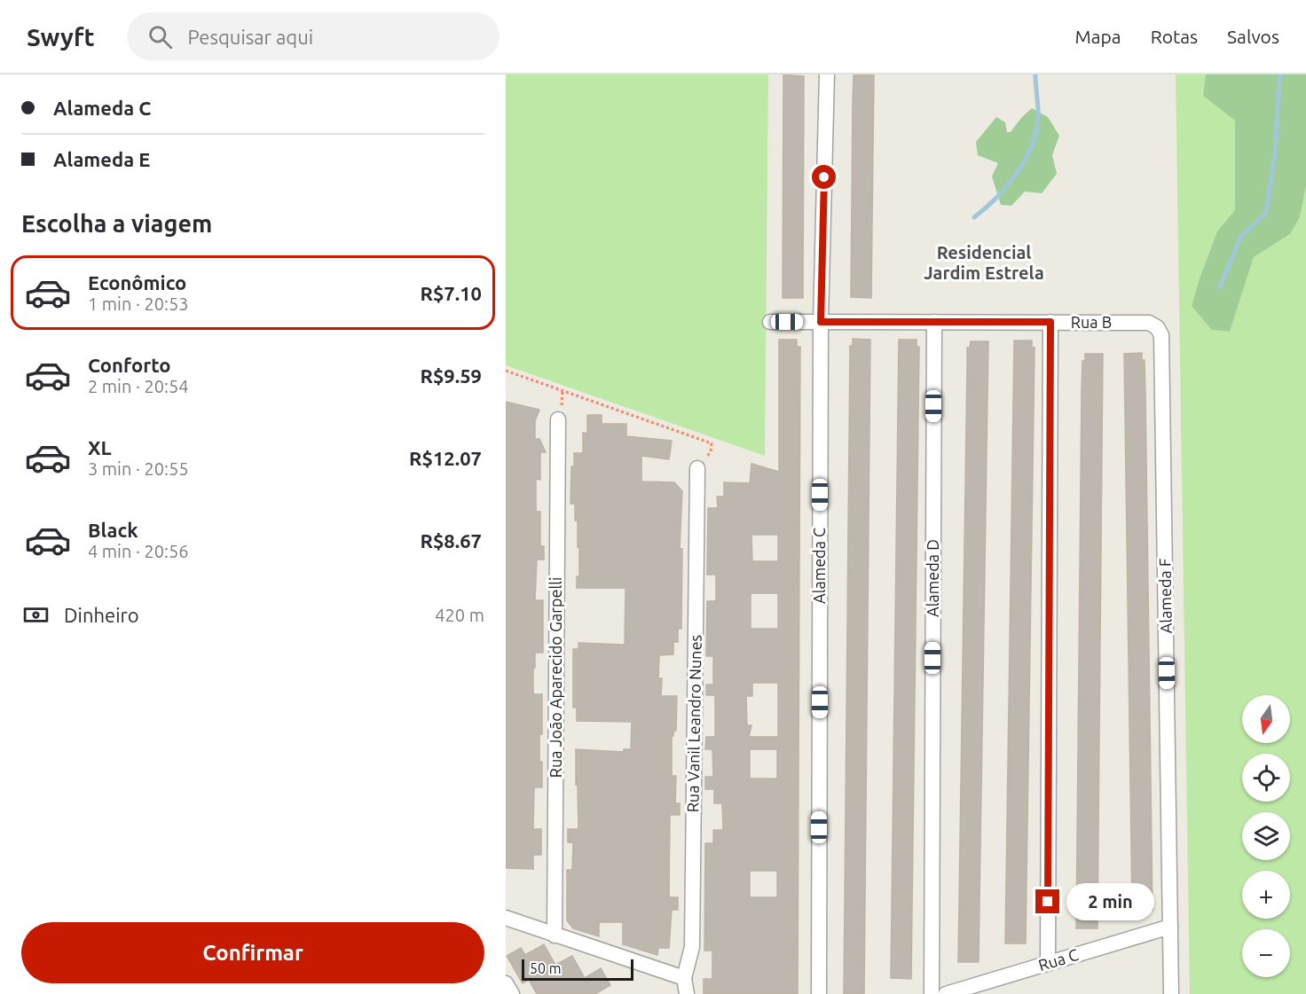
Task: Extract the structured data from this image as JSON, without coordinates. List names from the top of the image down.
{
  "streets": {
    "street": [
      "Rua B",
      "Alameda C",
      "Alameda D",
      "Alameda F",
      "Rua João Aparecido Garpelli",
      "Rua Vanil Leandro Nunes",
      "Rua C"
    ]
  },
  "crossings": [
    ["Rua B", "Alameda C"],
    ["Rua B", "Alameda D"],
    ["Rua B", "Alameda F"],
    ["Alameda F", "Rua C"]
  ],
  "districts": ["Residencial Jardim Estrela"],
  "scale_bar": "50 m",
  "north": "bottom",
  "page": {
    "header": "Swyft",
    "search": "Pesquisar aqui",
    "nav": ["Mapa", "Rotas", "Salvos"],
    "banner": ["Alameda C", "Alameda E"],
    "heading": "Escolha a viagem",
    "list": [
      {
        "name": "Econômico",
        "note": "1 min · 20:53",
        "value": "R$7.10"
      },
      {
        "name": "Conforto",
        "note": "2 min · 20:54",
        "value": "R$9.59"
      },
      {
        "name": "XL",
        "note": "3 min · 20:55",
        "value": "R$12.07"
      },
      {
        "name": "Black",
        "note": "4 min · 20:56",
        "value": "R$8.67"
      }
    ],
    "pay": ["Dinheiro", "420 m"],
    "map_buttons": ["+", "−"],
    "bubble": "2 min",
    "buttons": "Confirmar",
    "scale": "50 m"
  }
}
